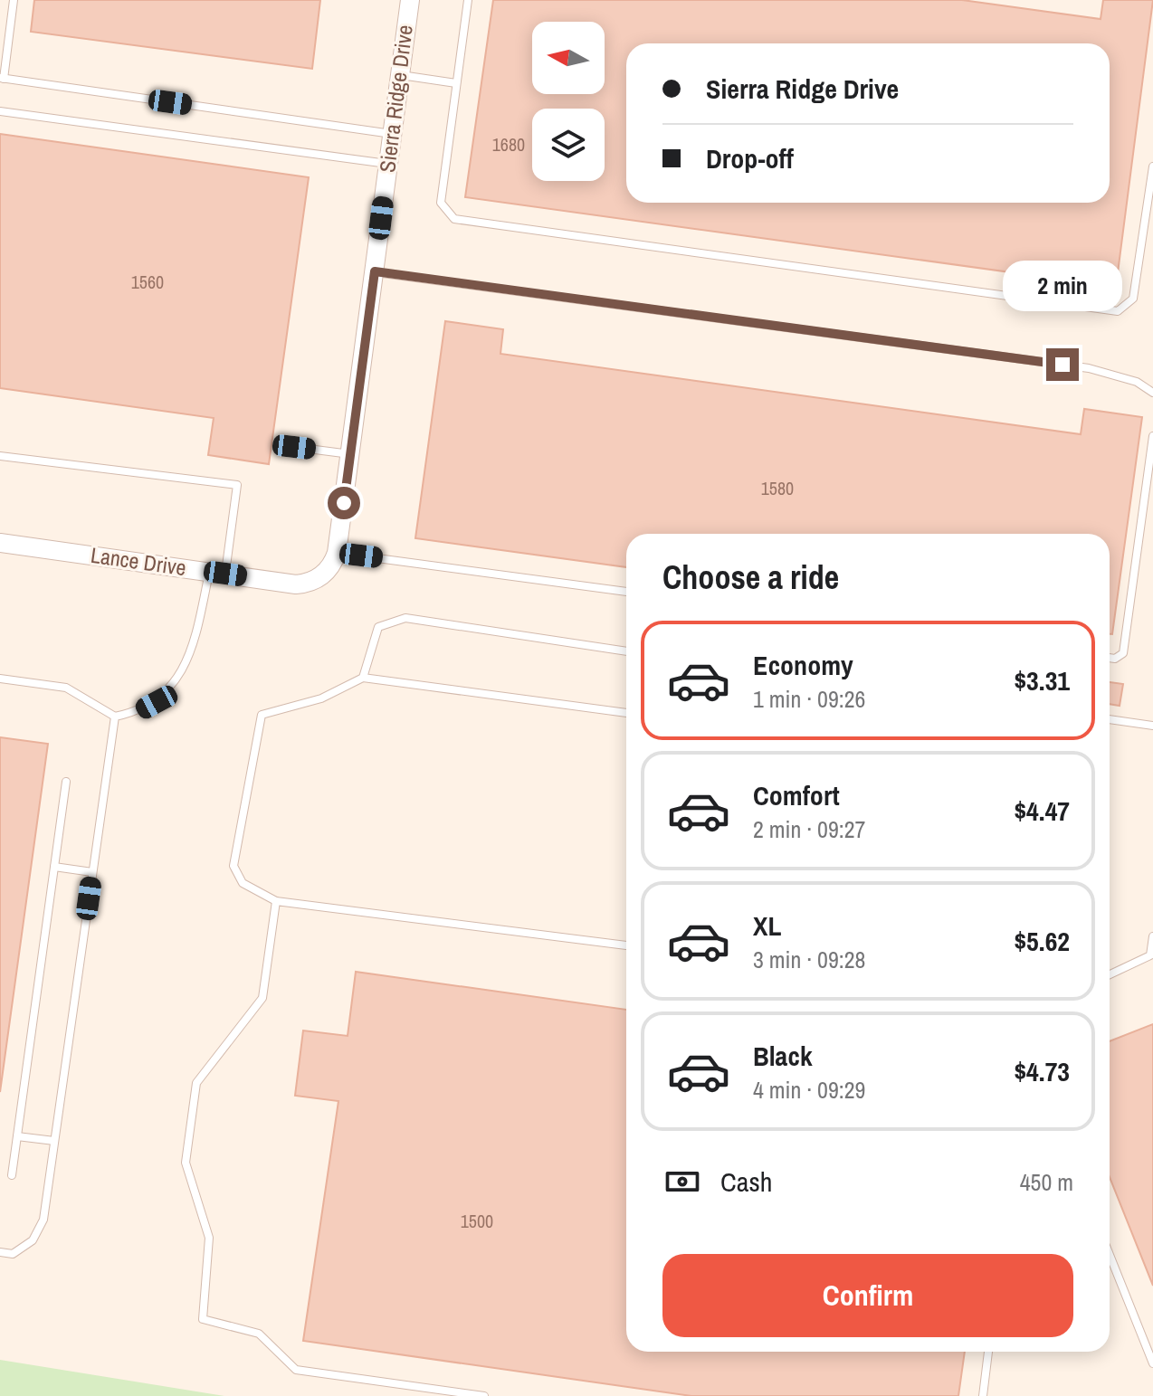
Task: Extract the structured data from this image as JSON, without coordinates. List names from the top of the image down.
{
  "streets": {
    "street": ["Sierra Ridge Drive", "Lance Drive"]
  },
  "crossings": [
    ["Sierra Ridge Drive", "Lance Drive"]
  ],
  "house_numbers": [
    "1680",
    "1560",
    "1580",
    "1500"
  ],
  "north": "left",
  "page": {
    "banner": ["Sierra Ridge Drive", "Drop-off"],
    "bubble": "2 min",
    "heading": "Choose a ride",
    "list": [
      {
        "name": "Economy",
        "note": "1 min · 09:26",
        "value": "$3.31"
      },
      {
        "name": "Comfort",
        "note": "2 min · 09:27",
        "value": "$4.47"
      },
      {
        "name": "XL",
        "note": "3 min · 09:28",
        "value": "$5.62"
      },
      {
        "name": "Black",
        "note": "4 min · 09:29",
        "value": "$4.73"
      }
    ],
    "pay": ["Cash", "450 m"],
    "buttons": "Confirm"
  }
}
